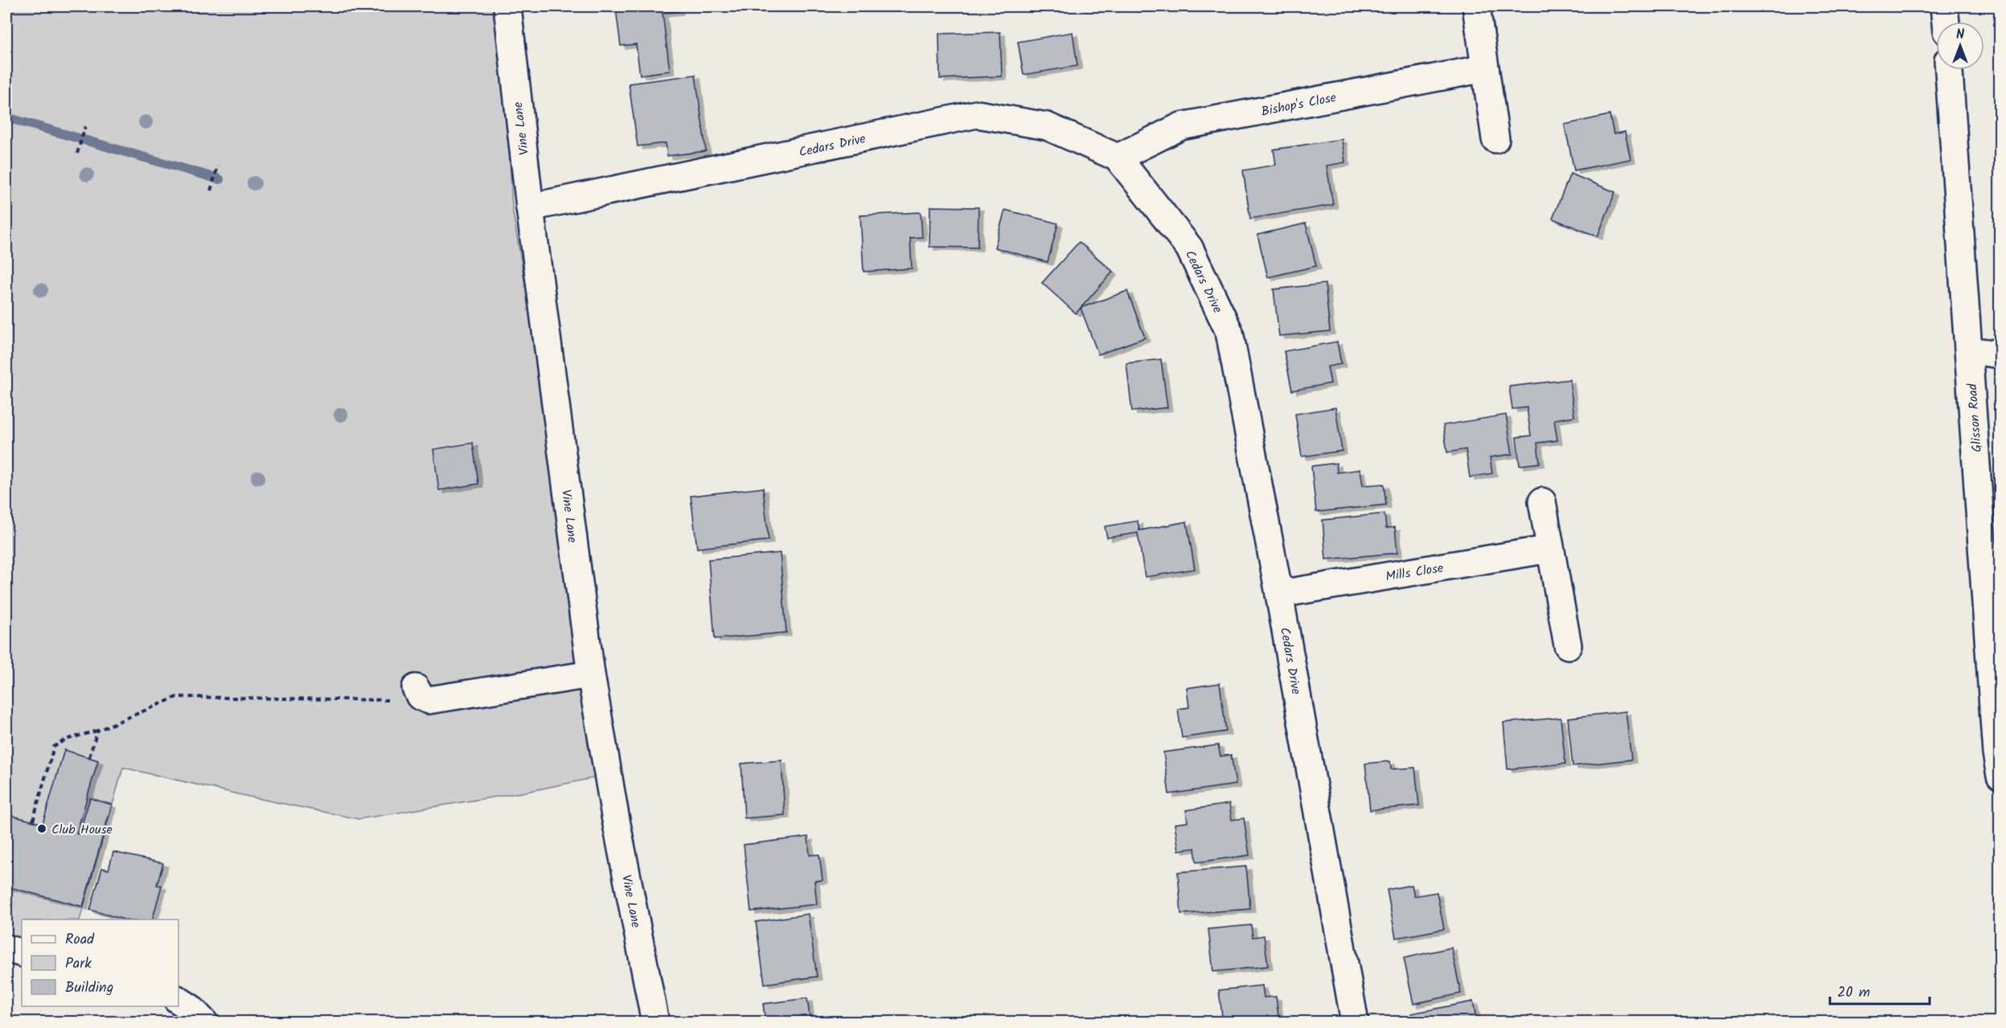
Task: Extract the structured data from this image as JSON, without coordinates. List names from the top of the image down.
{
  "streets": {
    "street": [
      "Bishop's Close",
      "Vine Lane",
      "Cedars Drive",
      "Glisson Road",
      "Mills Close"
    ]
  },
  "crossings": [
    ["Bishop's Close", "Cedars Drive"],
    ["Vine Lane", "Cedars Drive"],
    ["Cedars Drive", "Mills Close"]
  ],
  "places": ["Club House"],
  "legend": ["Road", "Park", "Building"],
  "scale_bar": "20 m",
  "north": "top"
}
